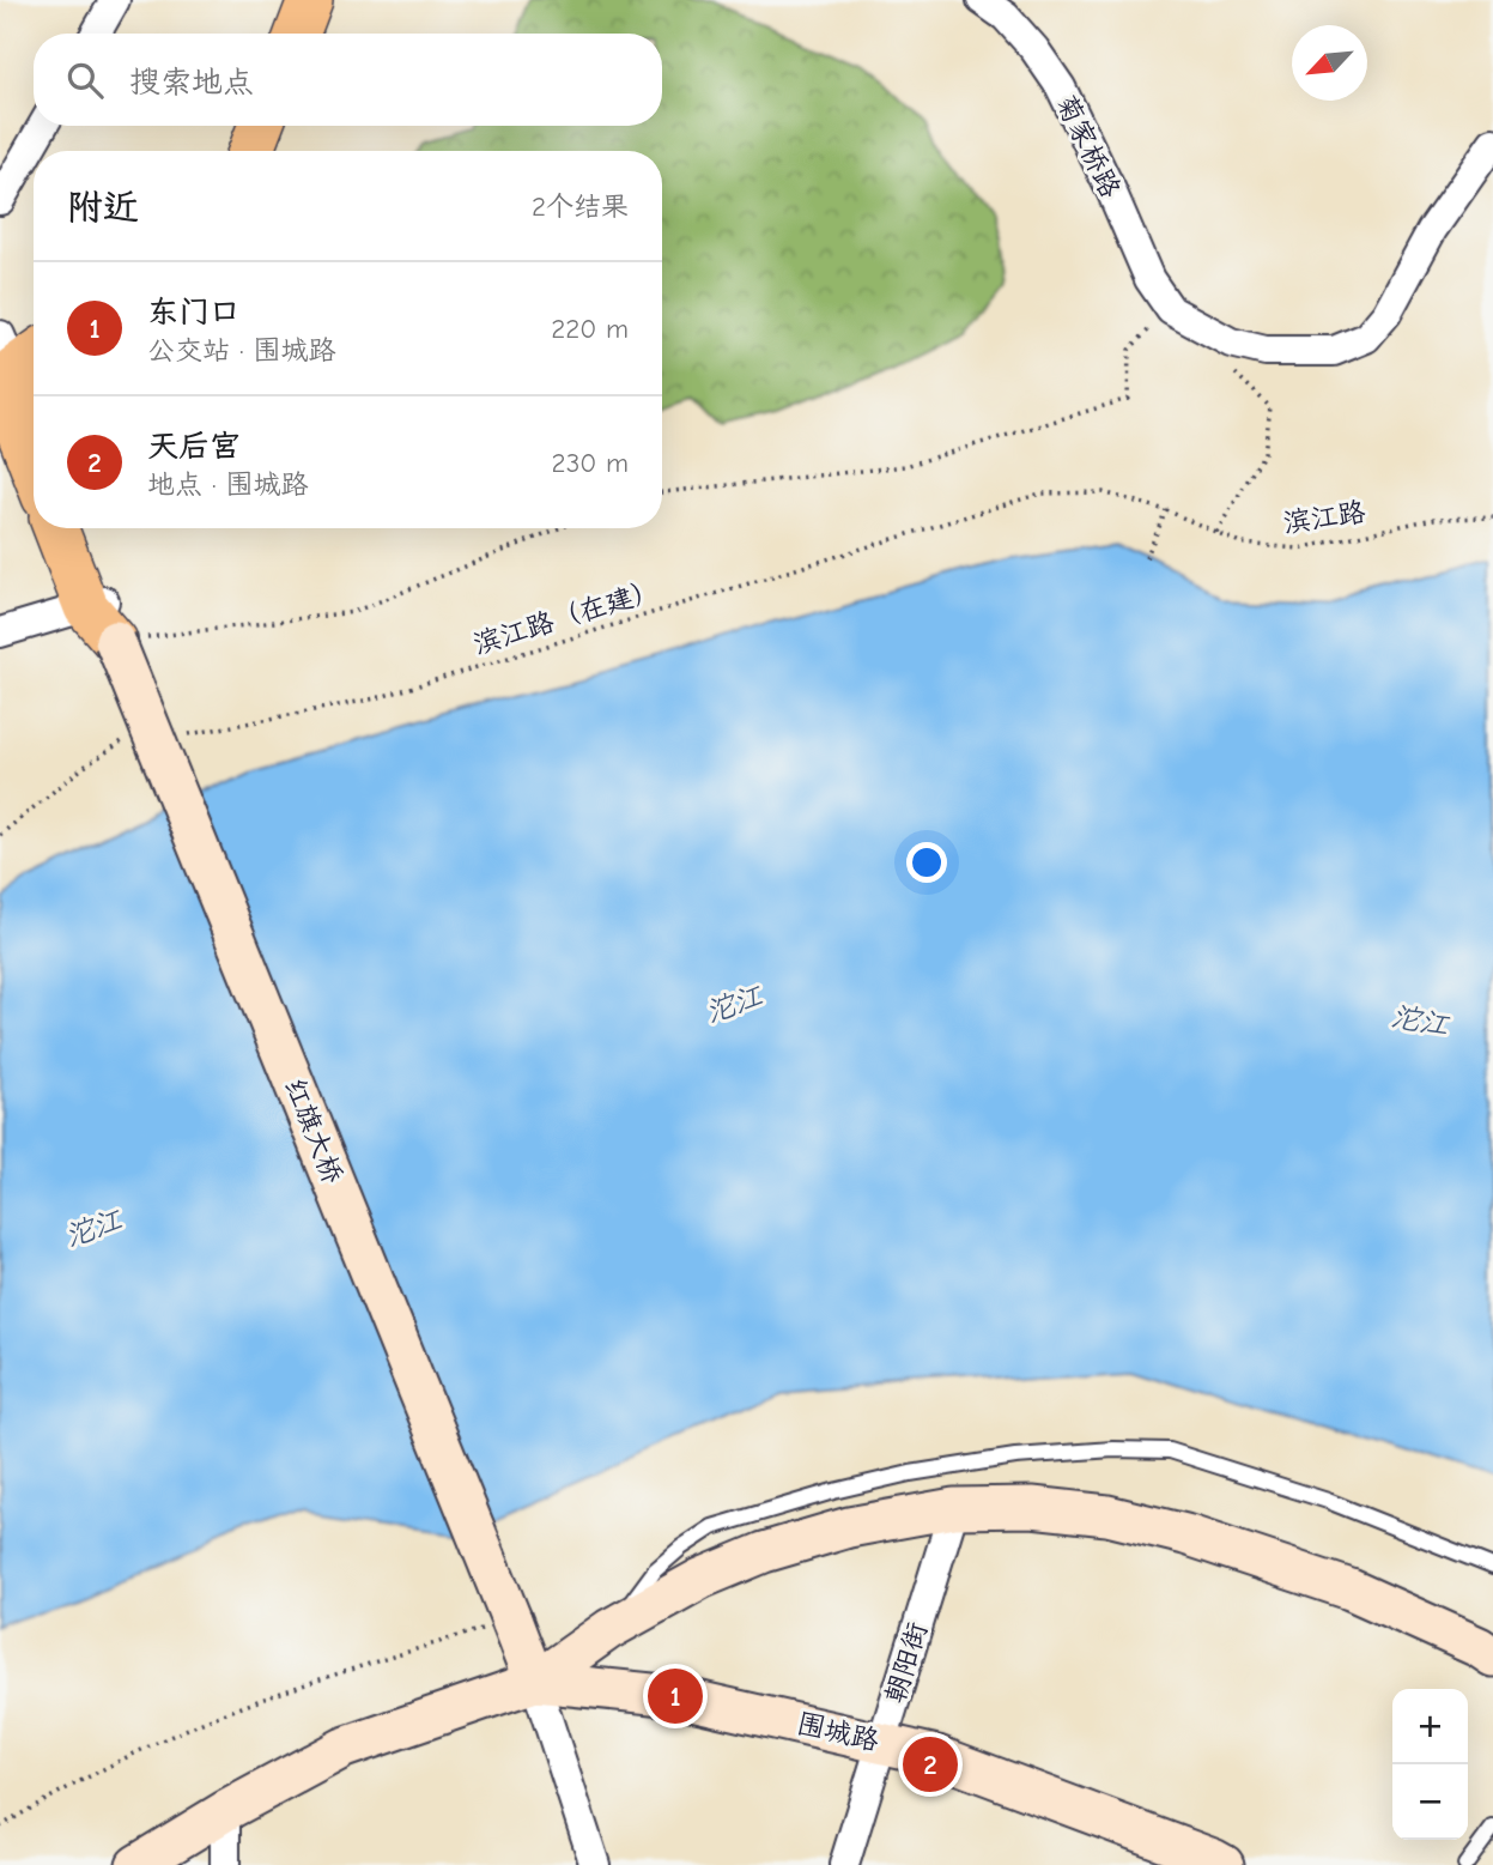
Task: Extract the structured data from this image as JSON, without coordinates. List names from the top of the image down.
{
  "streets": {
    "street": [
      "菊家桥路",
      "红旗大桥",
      "朝阳街",
      "围城路"
    ],
    "path": ["滨江路", "滨江路（在建）"]
  },
  "crossings": [
    ["滨江路", "滨江路（在建）"],
    ["红旗大桥", "围城路"],
    ["朝阳街", "围城路"]
  ],
  "water": ["沱江"],
  "north": "bottom left",
  "page": {
    "search": "搜索地点",
    "heading": ["附近", "2个结果"],
    "list": [
      {
        "mark": "1",
        "name": "东门口",
        "note": "公交站 · 围城路",
        "value": "220 m"
      },
      {
        "mark": "2",
        "name": "天后宫",
        "note": "地点 · 围城路",
        "value": "230 m"
      }
    ],
    "pins": ["1", "2"],
    "map_buttons": ["+", "−"]
  }
}
